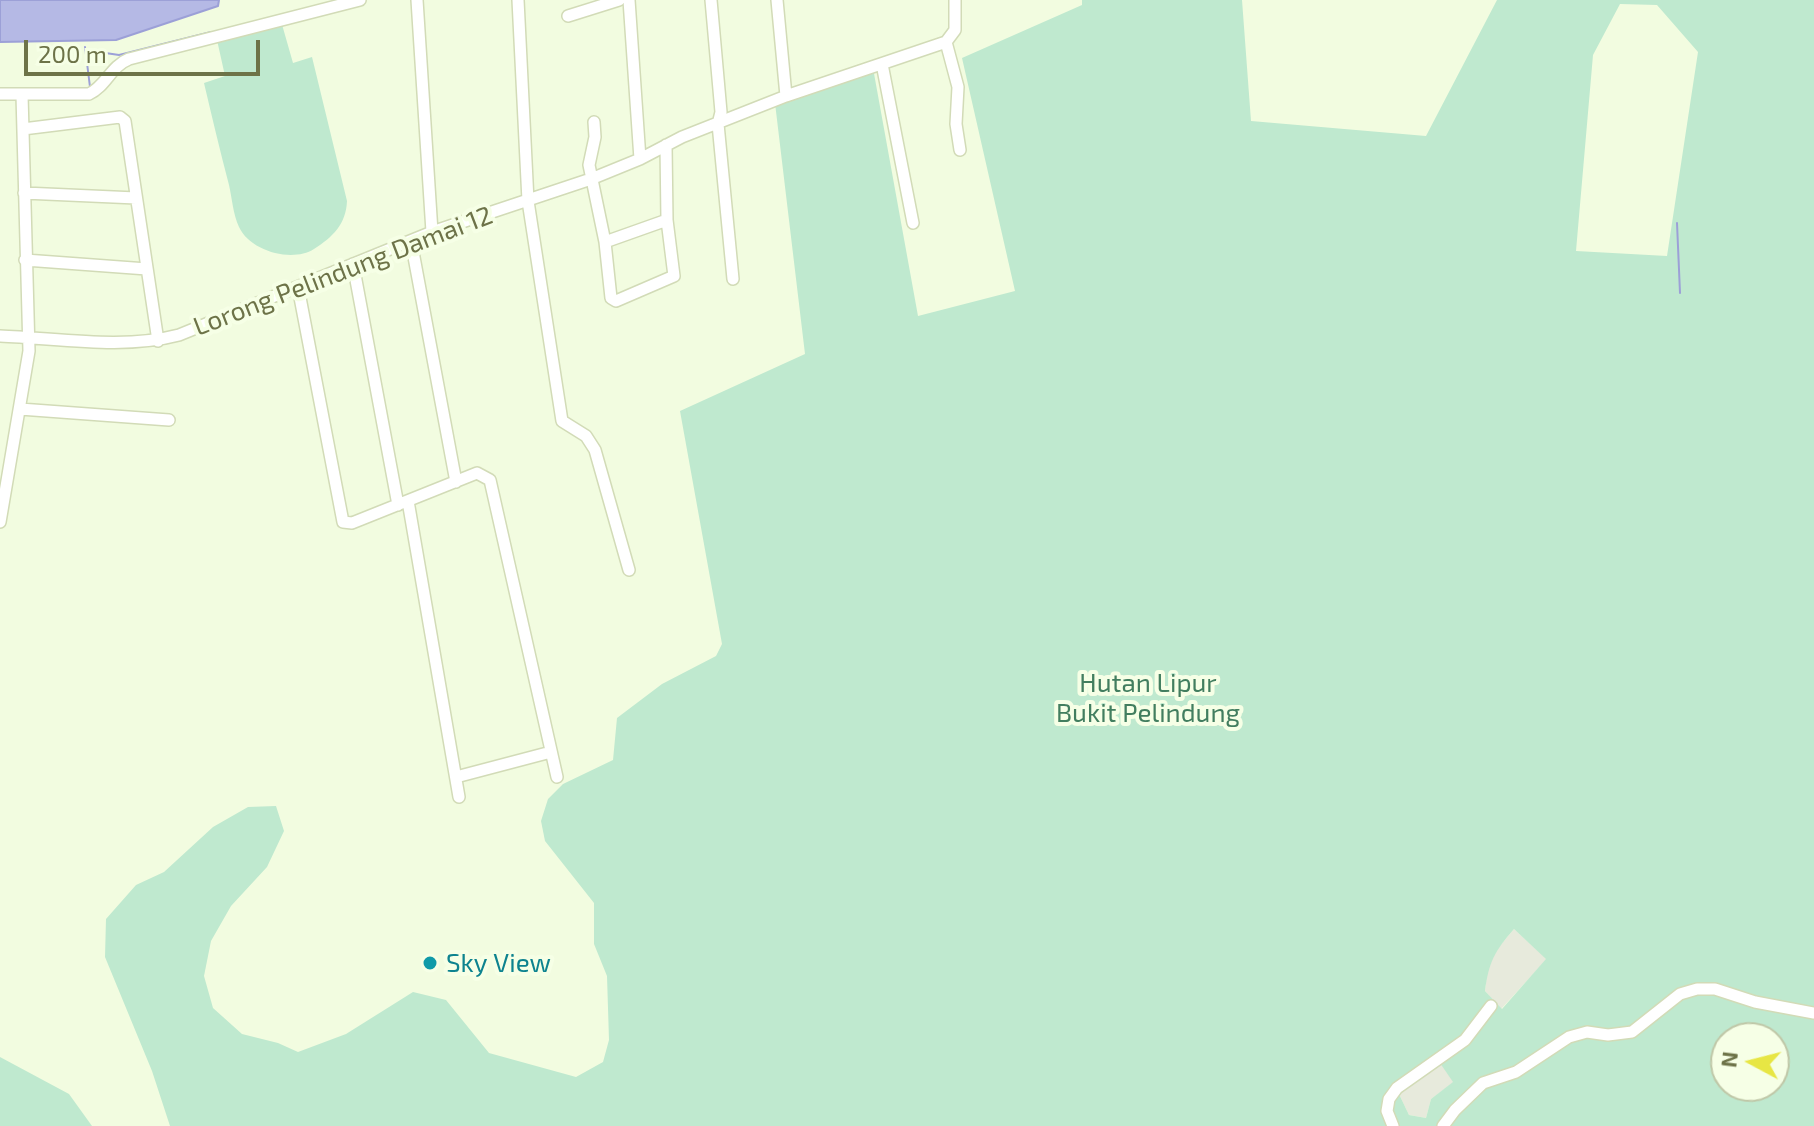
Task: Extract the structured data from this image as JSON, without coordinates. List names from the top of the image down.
{
  "streets": {
    "street": ["Lorong Pelindung Damai 12"]
  },
  "parks": ["Hutan Lipur Bukit Pelindung"],
  "places": ["Sky View"],
  "scale_bar": "200 m",
  "north": "left"
}
